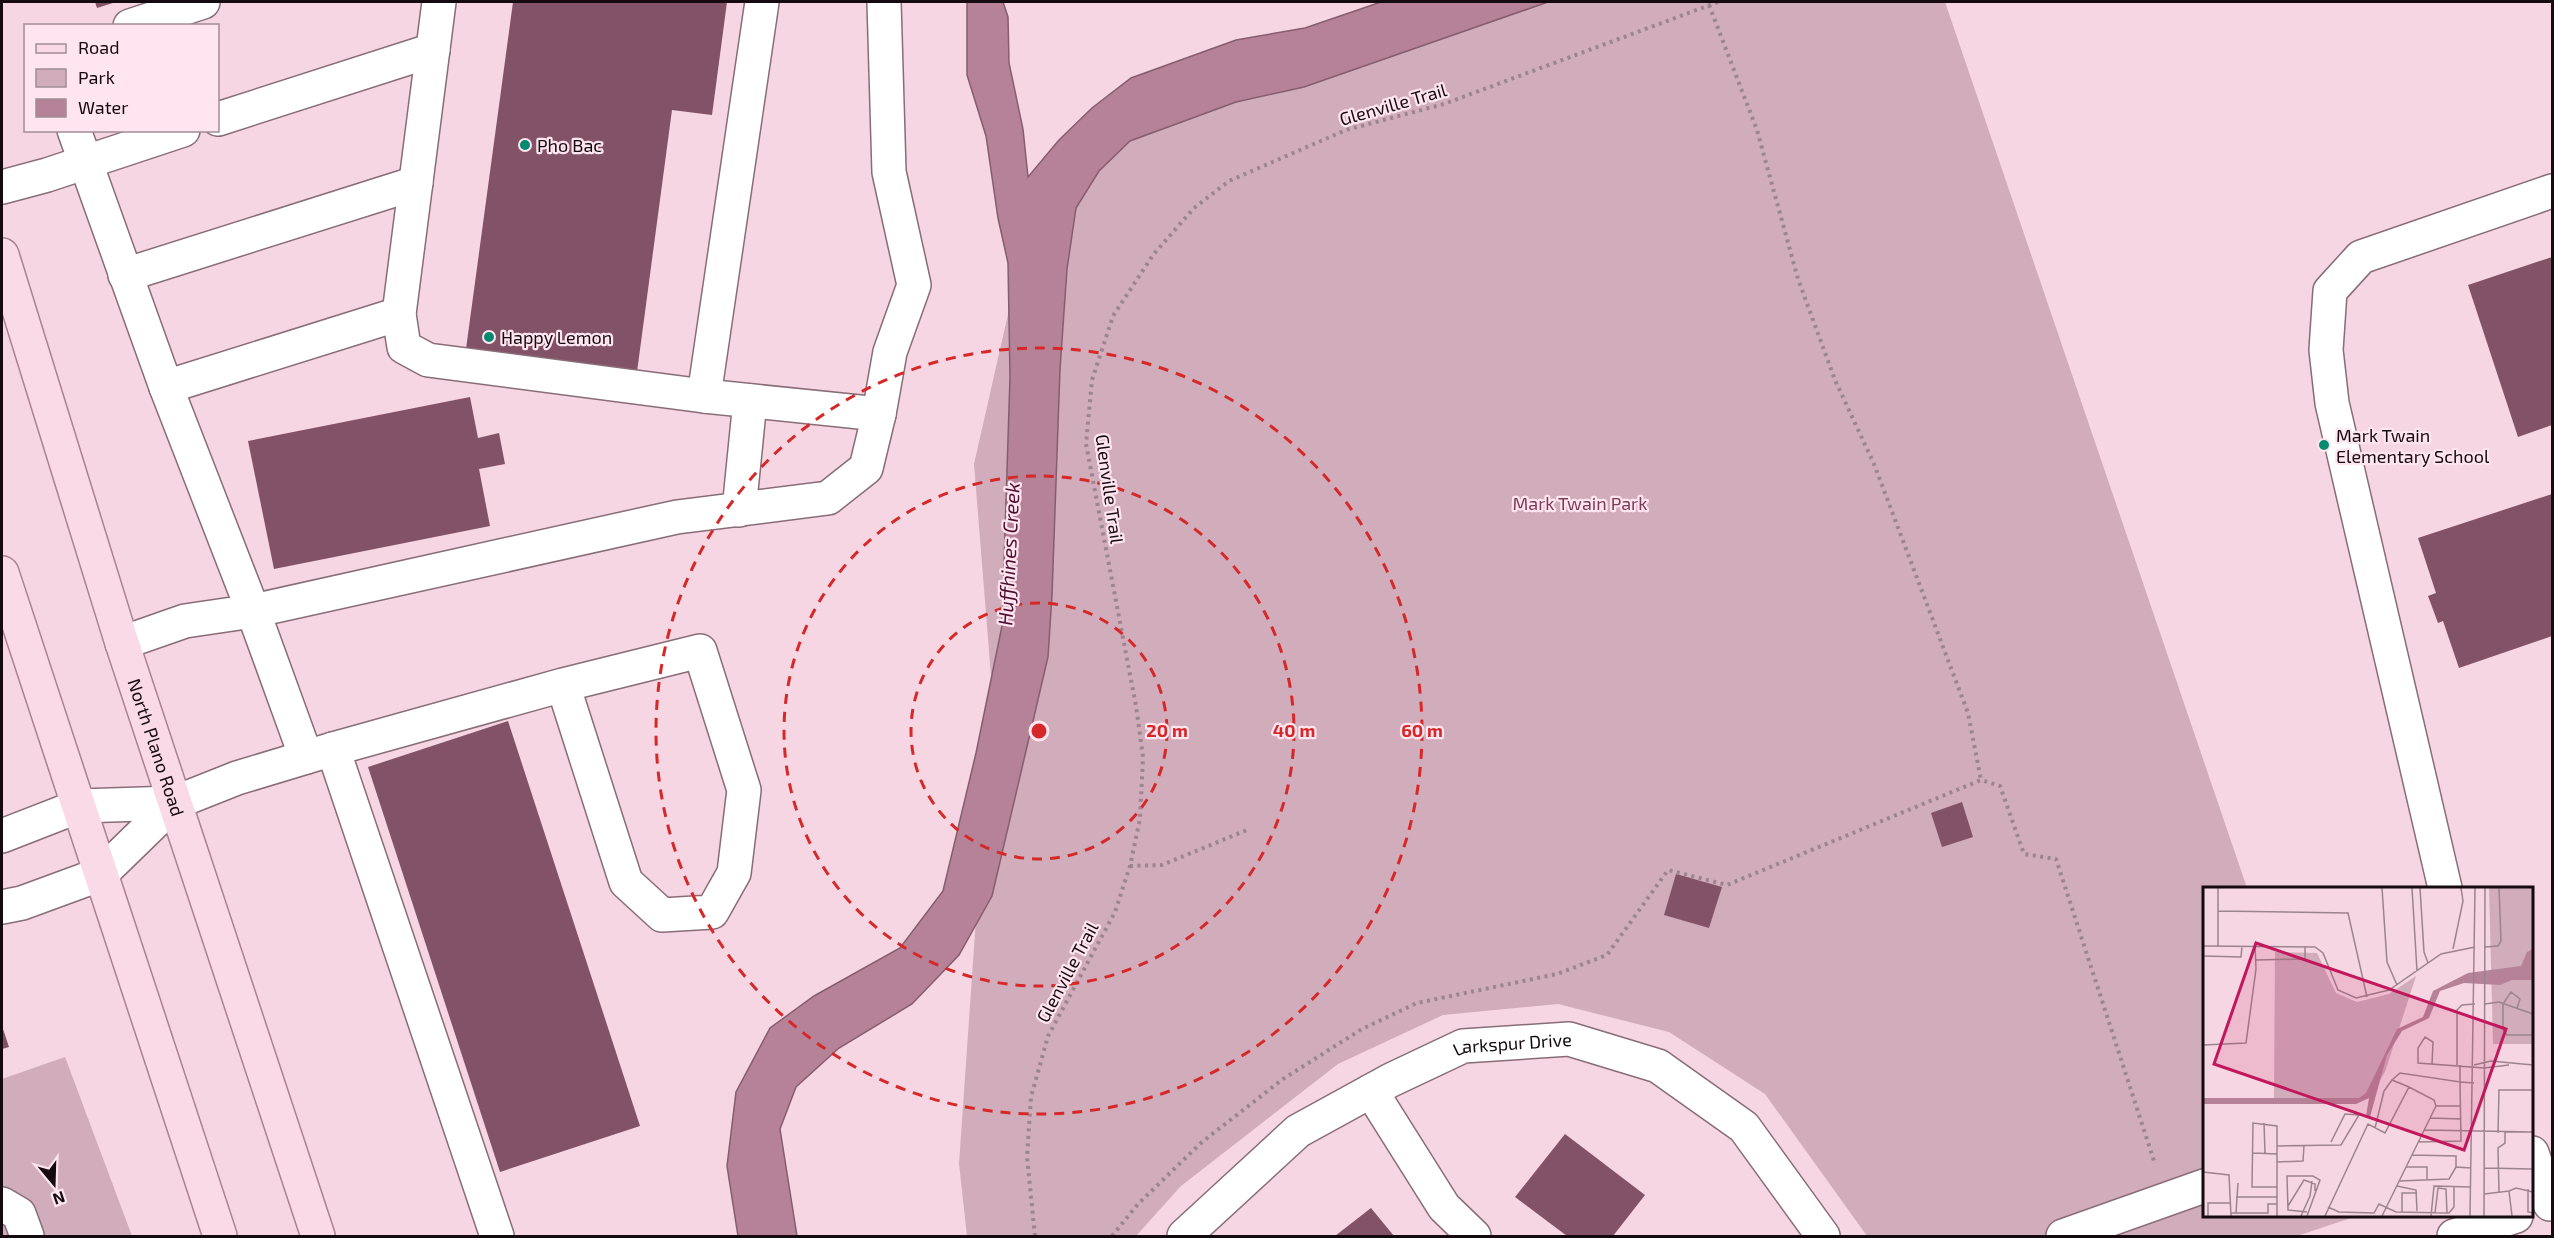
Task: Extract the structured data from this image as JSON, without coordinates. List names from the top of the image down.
{
  "streets": {
    "main road": ["North Plano Road"],
    "street": ["Larkspur Drive"],
    "path": ["Glenville Trail"]
  },
  "water": ["Huffhines Creek"],
  "parks": ["Mark Twain Park"],
  "places": ["Pho Bac", "Happy Lemon", "Mark Twain Elementary School"],
  "legend": ["Road", "Park", "Water"],
  "north": "bottom",
  "rings": ["20 m", "40 m", "60 m"]
}
